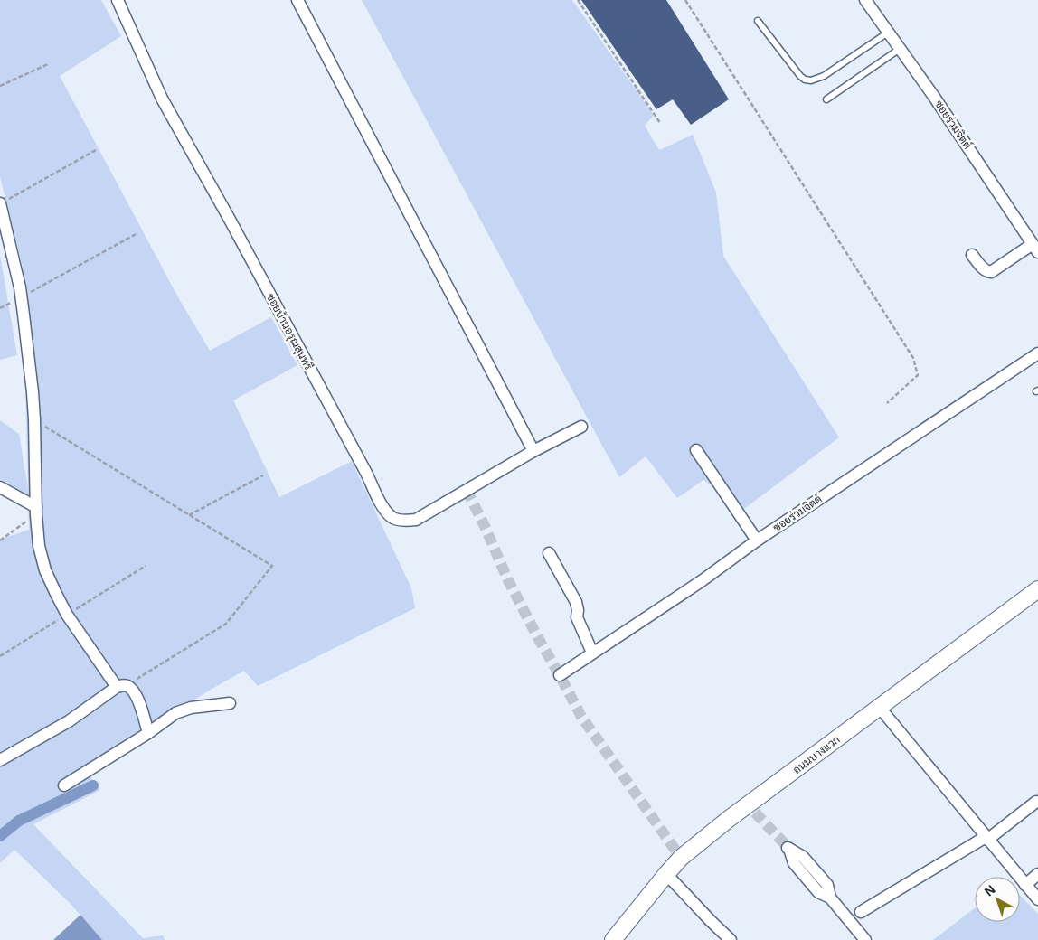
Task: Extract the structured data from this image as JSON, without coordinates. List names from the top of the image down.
{
  "streets": {
    "main road": ["ถนนบางแวก"],
    "street": ["ซอยร่วมจิตต์", "ซอยบ้านอรุณสุนทรี"]
  },
  "north": "top left"
}
